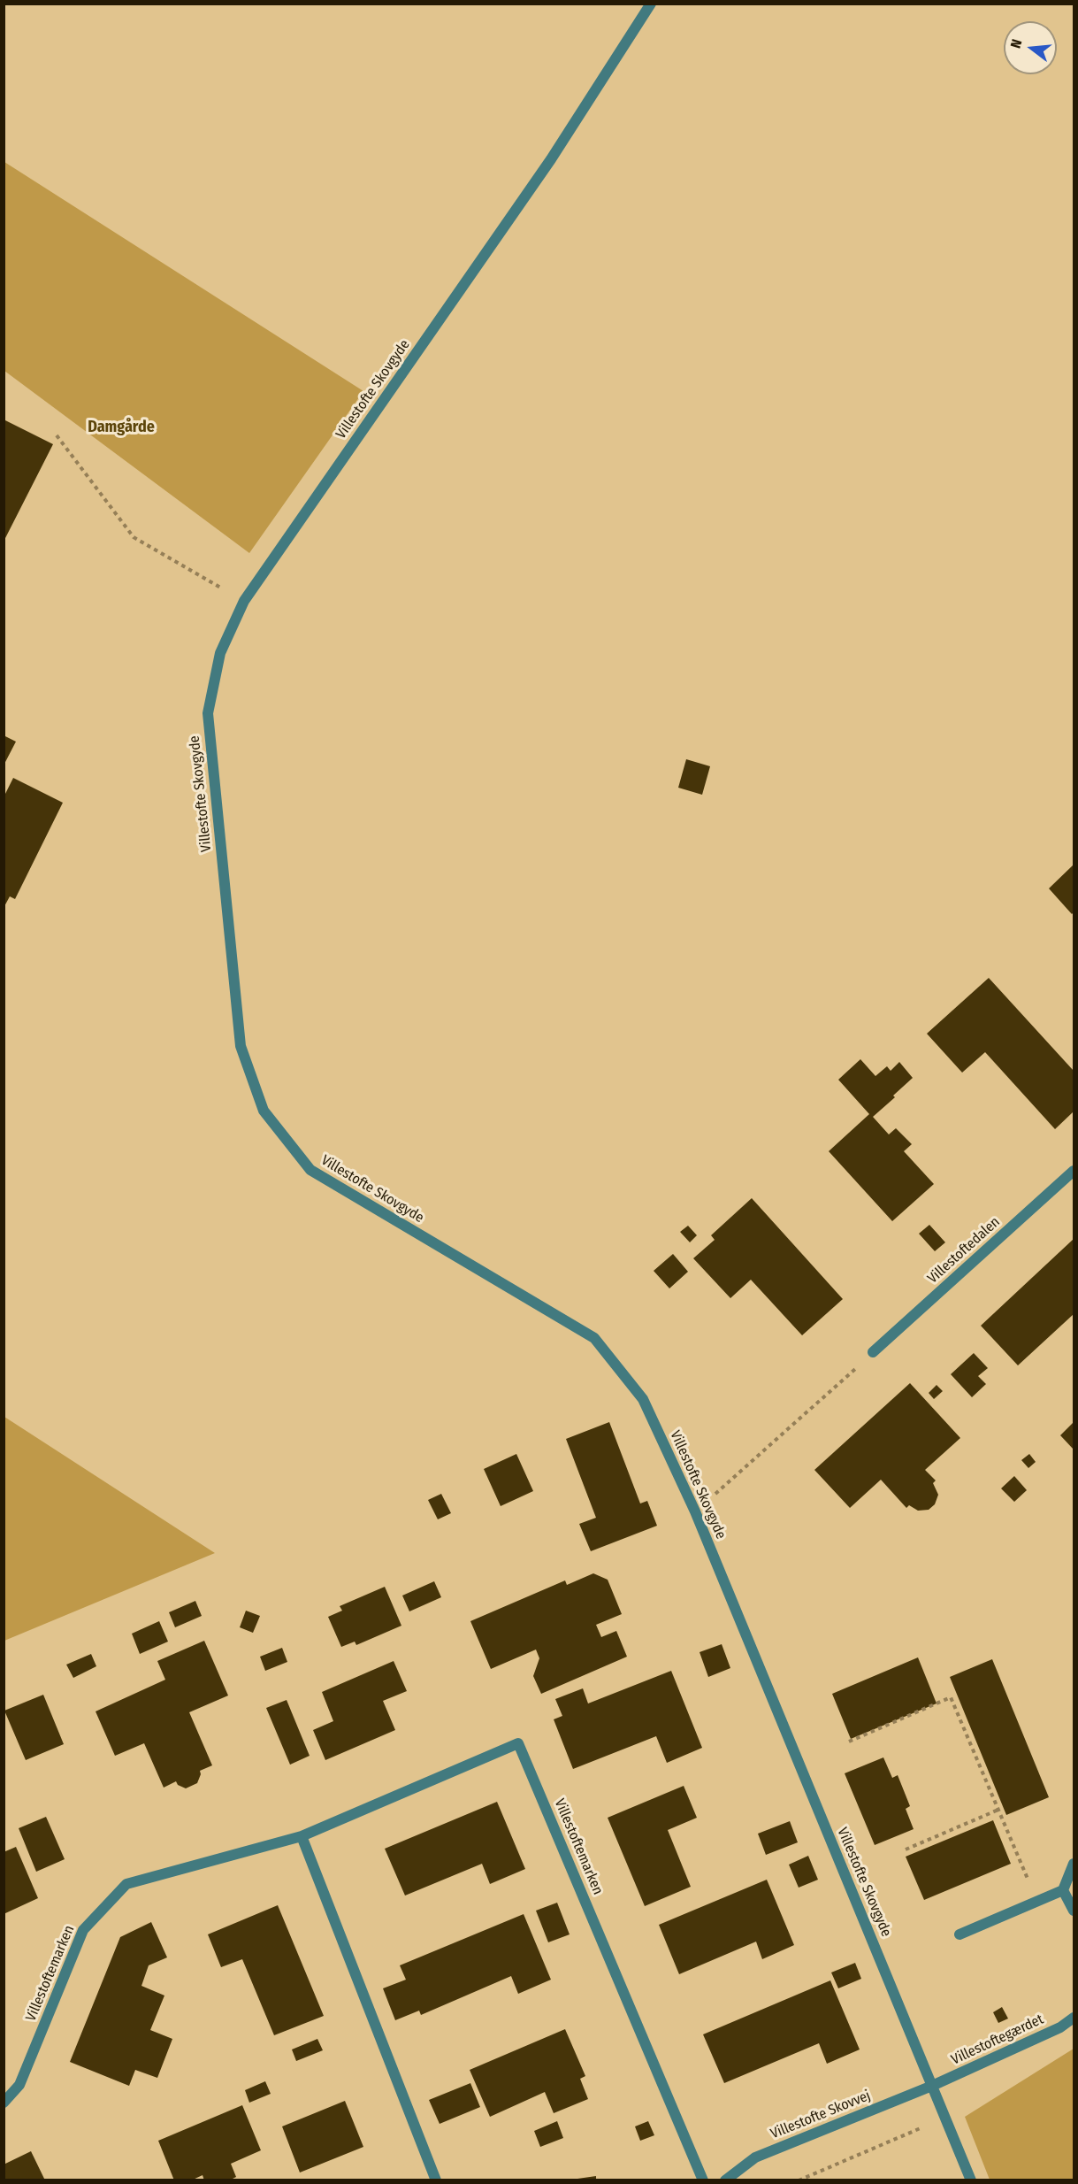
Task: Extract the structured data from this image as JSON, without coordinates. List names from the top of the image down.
{
  "streets": {
    "street": [
      "Villestofte Skovgyde",
      "Villestoftedalen",
      "Villestoftemarken",
      "Villestoftegærdet",
      "Villestofte Skovvej"
    ]
  },
  "crossings": [
    ["Villestofte Skovgyde", "Villestoftegærdet"],
    ["Villestofte Skovgyde", "Villestofte Skovvej"],
    ["Villestoftegærdet", "Villestofte Skovvej"]
  ],
  "districts": ["Damgårde"],
  "north": "left"
}
